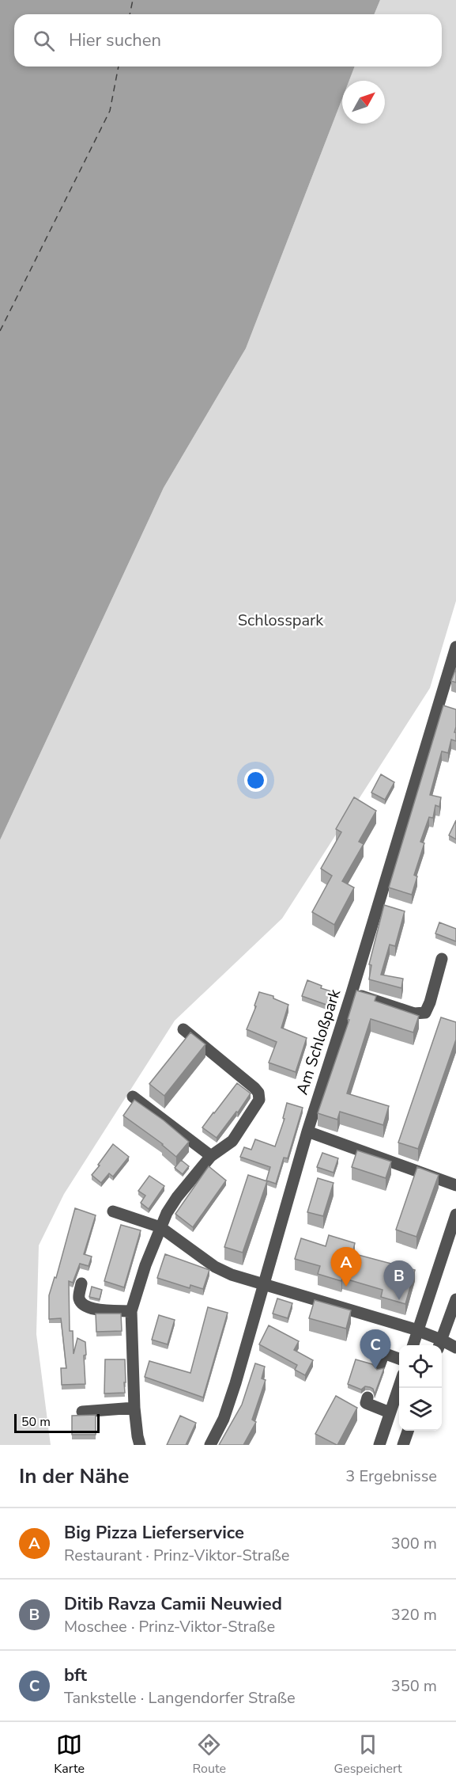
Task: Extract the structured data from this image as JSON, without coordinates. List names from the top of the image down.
{
  "streets": {
    "street": ["Am Schloßpark"]
  },
  "parks": ["Schlosspark"],
  "scale_bar": "50 m",
  "north": "top right",
  "page": {
    "search": "Hier suchen",
    "pins": ["A", "B", "C"],
    "scale": "50 m",
    "heading": ["In der Nähe", "3 Ergebnisse"],
    "list": [
      {
        "mark": "A",
        "name": "Big Pizza Lieferservice",
        "note": "Restaurant · Prinz-Viktor-Straße",
        "value": "300 m"
      },
      {
        "mark": "B",
        "name": "Ditib Ravza Camii Neuwied",
        "note": "Moschee · Prinz-Viktor-Straße",
        "value": "320 m"
      },
      {
        "mark": "C",
        "name": "bft",
        "note": "Tankstelle · Langendorfer Straße",
        "value": "350 m"
      }
    ],
    "nav": ["Karte", "Route", "Gespeichert"]
  }
}
